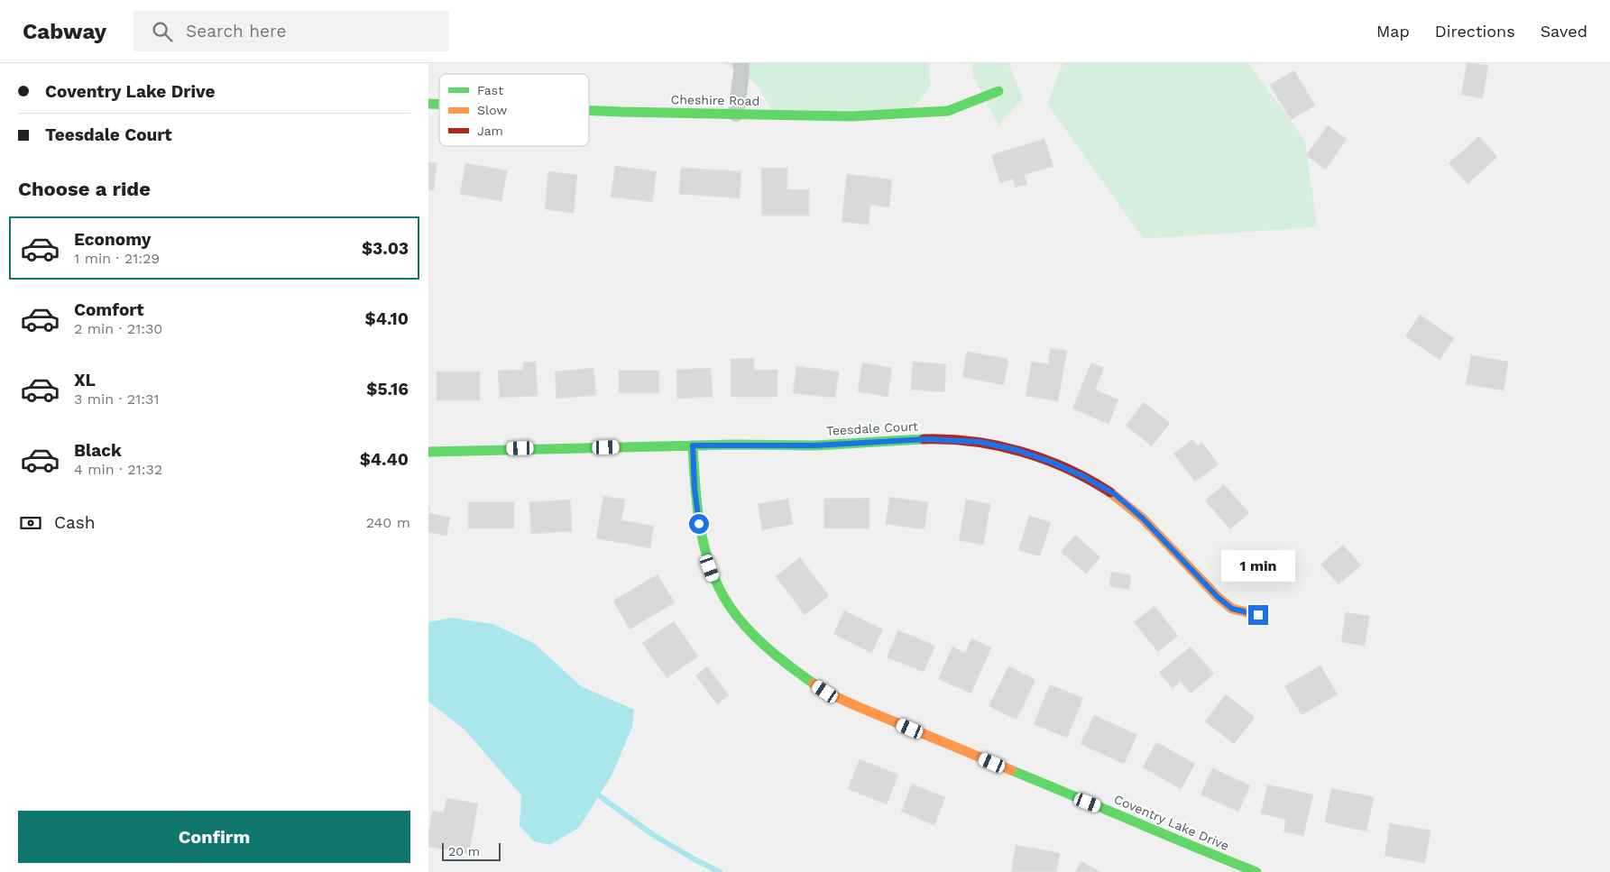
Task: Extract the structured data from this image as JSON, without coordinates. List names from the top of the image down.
{
  "streets": {
    "street": ["Cheshire Road", "Teesdale Court", "Coventry Lake Drive"]
  },
  "crossings": [
    ["Teesdale Court", "Coventry Lake Drive"]
  ],
  "legend": ["Fast", "Slow", "Jam"],
  "scale_bar": "20 m",
  "page": {
    "header": "Cabway",
    "search": "Search here",
    "nav": ["Map", "Directions", "Saved"],
    "banner": ["Coventry Lake Drive", "Teesdale Court"],
    "heading": "Choose a ride",
    "list": [
      {
        "name": "Economy",
        "note": "1 min · 21:29",
        "value": "$3.03"
      },
      {
        "name": "Comfort",
        "note": "2 min · 21:30",
        "value": "$4.10"
      },
      {
        "name": "XL",
        "note": "3 min · 21:31",
        "value": "$5.16"
      },
      {
        "name": "Black",
        "note": "4 min · 21:32",
        "value": "$4.40"
      }
    ],
    "pay": ["Cash", "240 m"],
    "bubble": "1 min",
    "buttons": "Confirm",
    "scale": "20 m"
  }
}
